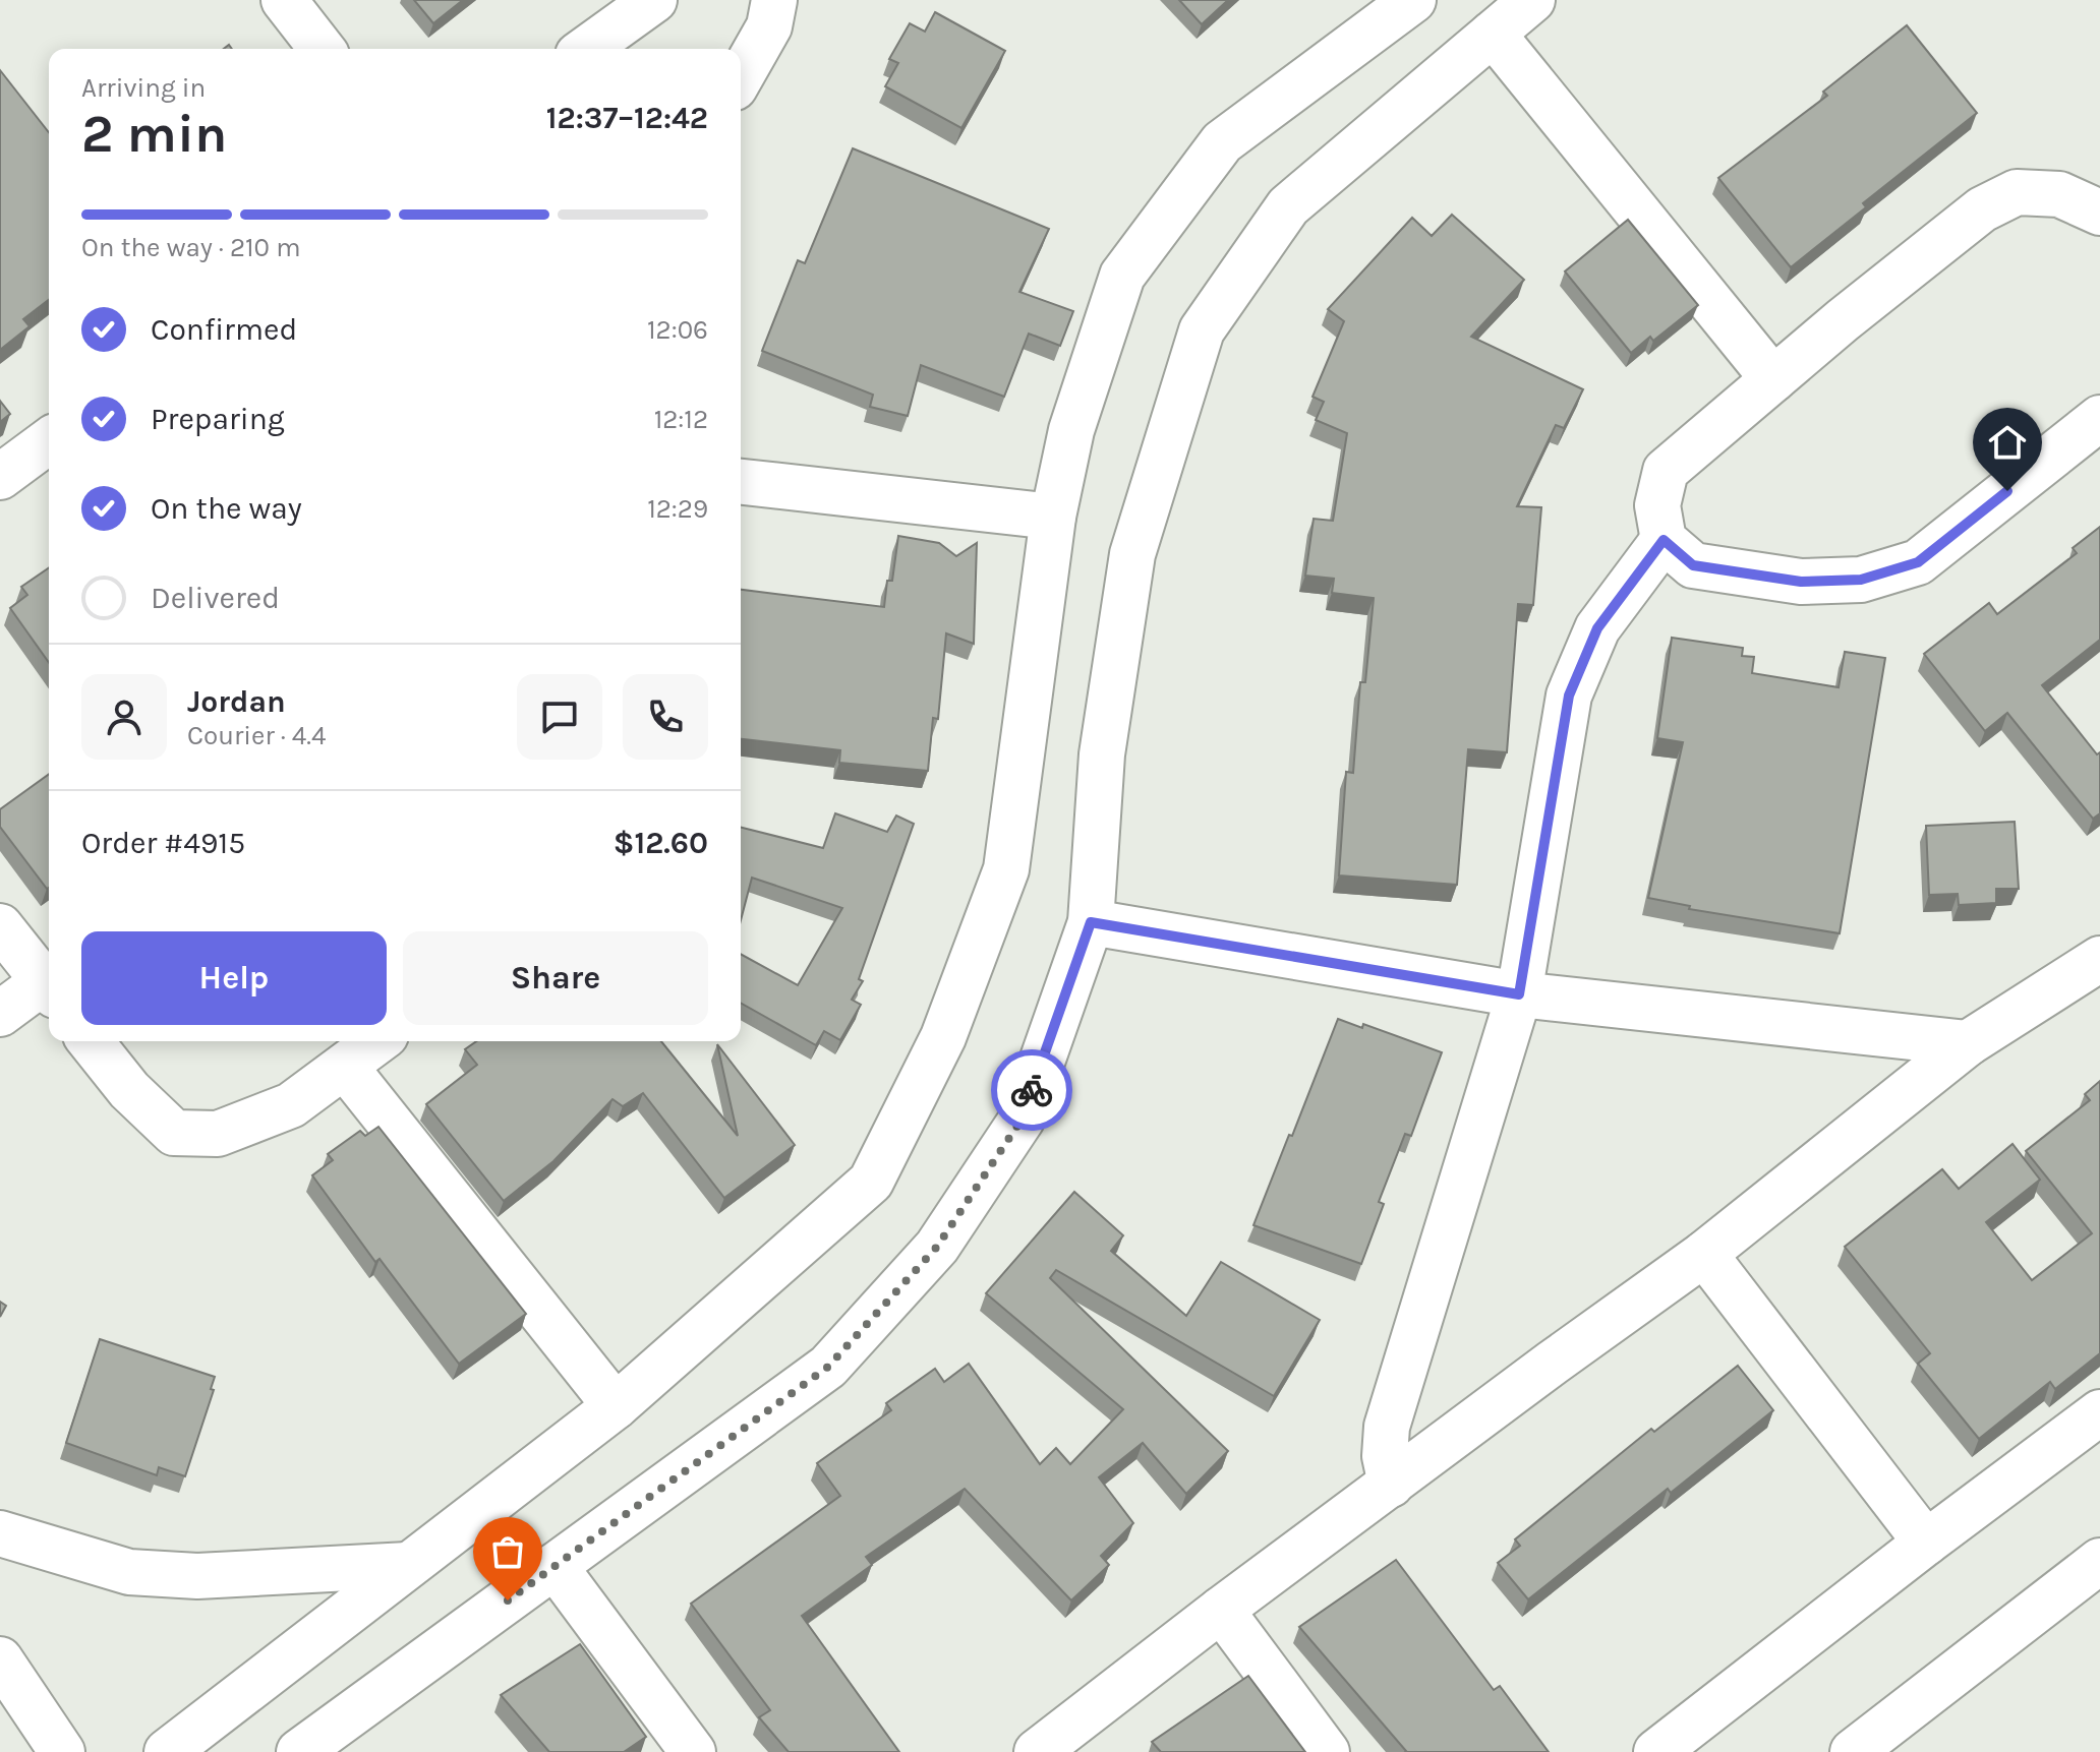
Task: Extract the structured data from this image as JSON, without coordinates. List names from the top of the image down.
{
  "page": {
    "heading": ["2 min", "Arriving in", "12:37–12:42"],
    "panel": [
      "Jordan",
      "Courier · 4.4",
      "Order #4915",
      "$12.60"
    ],
    "bar": "On the way · 210 m",
    "list": [
      ["Confirmed", "12:06"],
      ["Preparing", "12:12"],
      ["On the way", "12:29"],
      "Delivered"
    ],
    "buttons": ["Help", "Share"]
  }
}
